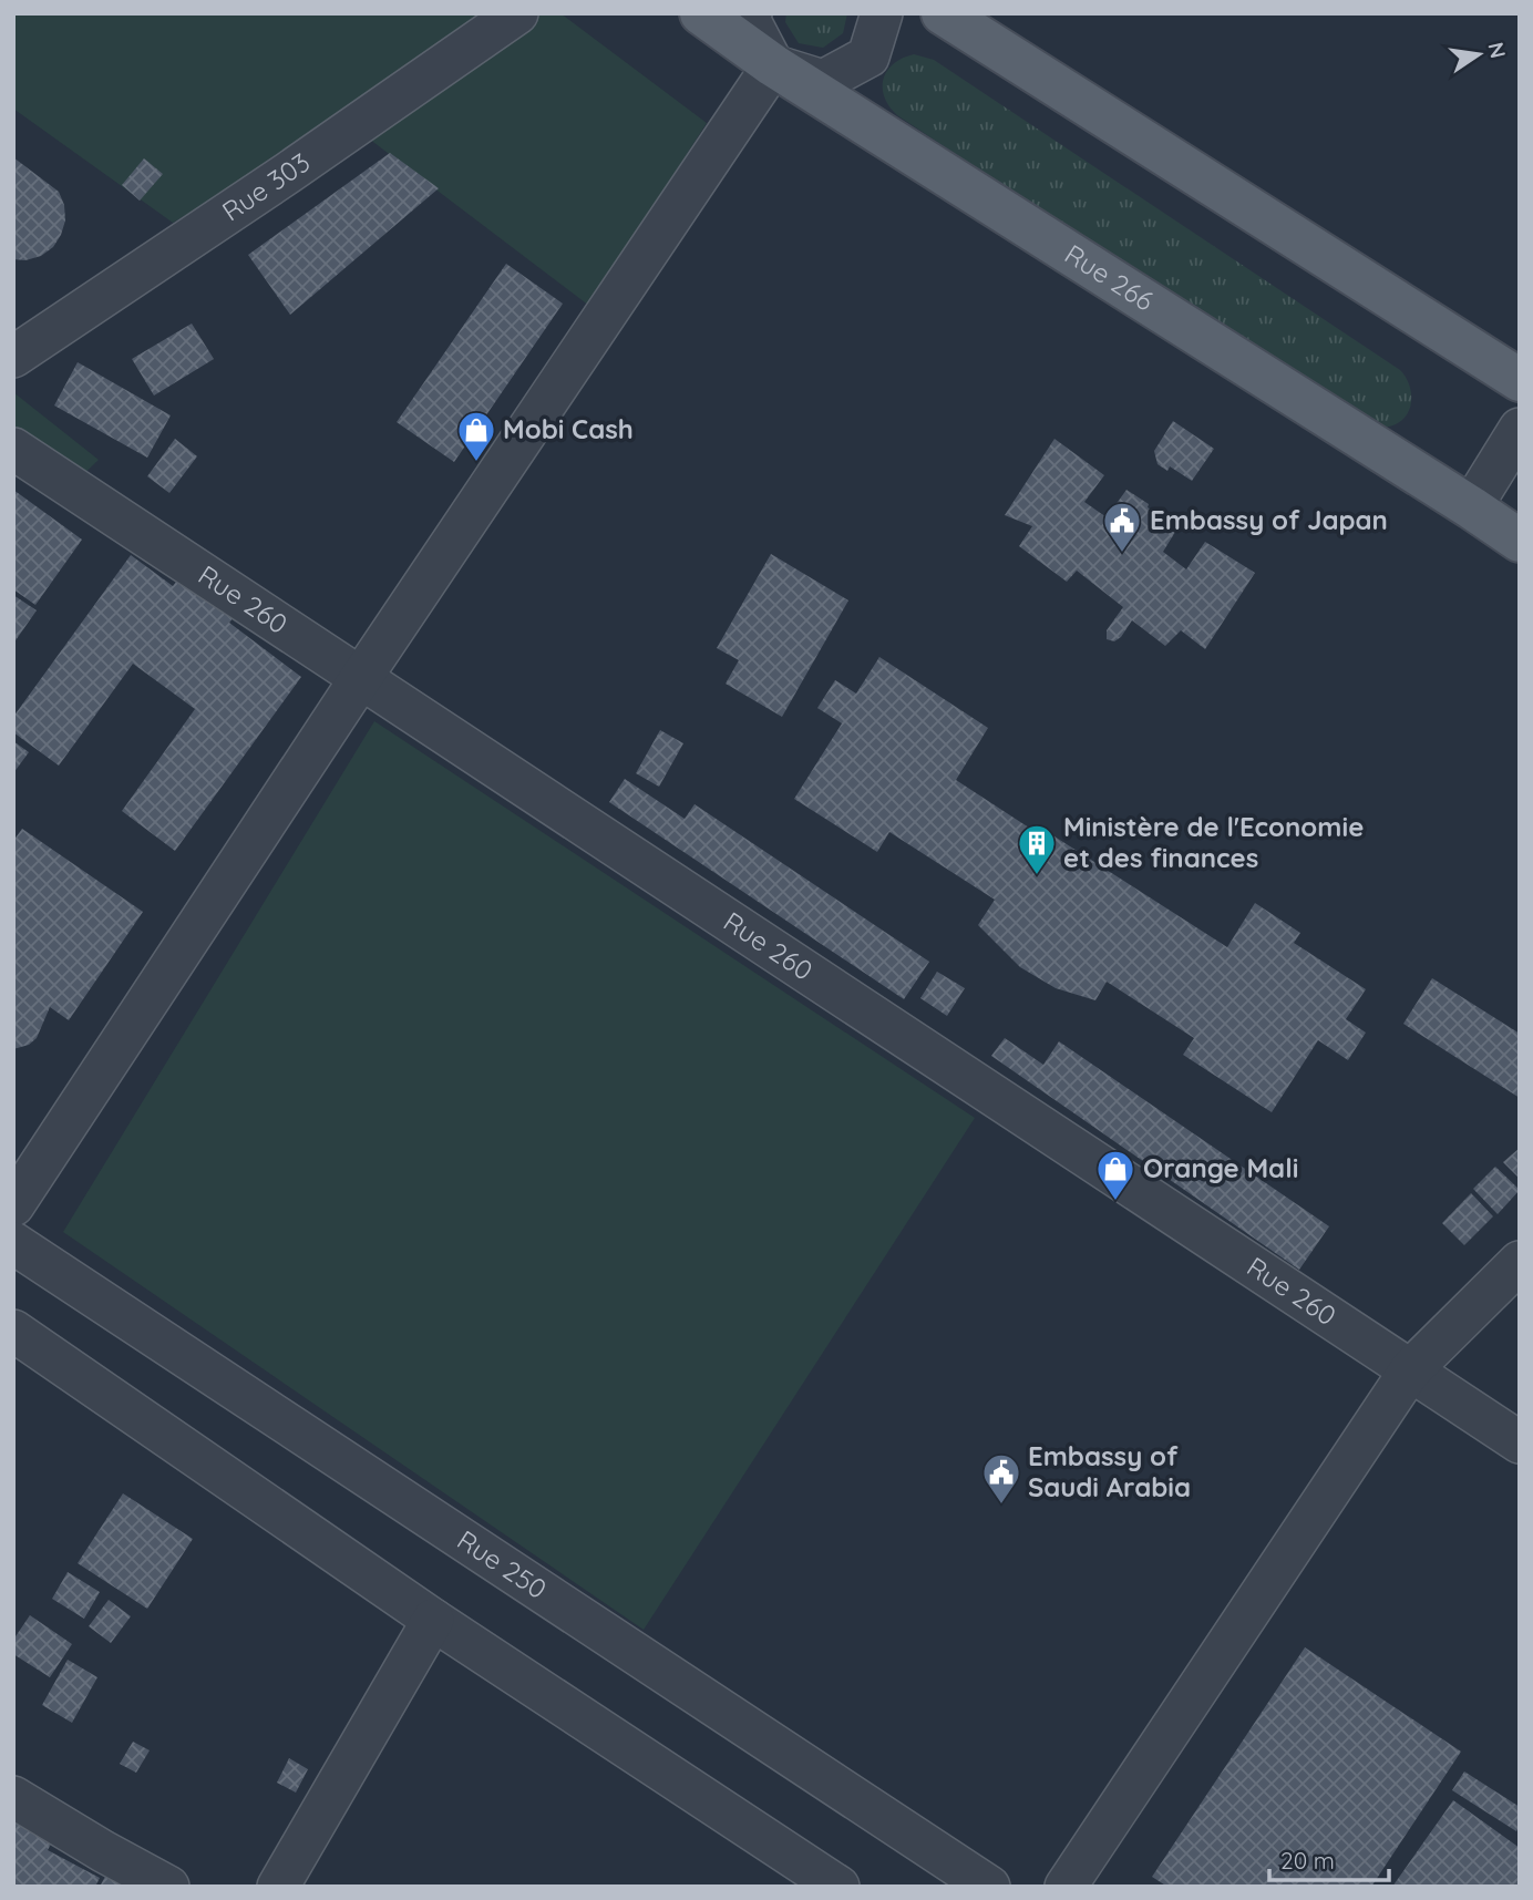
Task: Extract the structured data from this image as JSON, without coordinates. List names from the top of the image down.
{
  "streets": {
    "main road": ["Rue 266"],
    "street": ["Rue 303", "Rue 260", "Rue 250"]
  },
  "places": {
    "shop": ["Mobi Cash", "Orange Mali"],
    "public building": ["Embassy of Japan", "Embassy of Saudi Arabia"],
    "building": ["Ministère de l'Economie et des finances"]
  },
  "scale_bar": "20 m",
  "north": "right"
}
